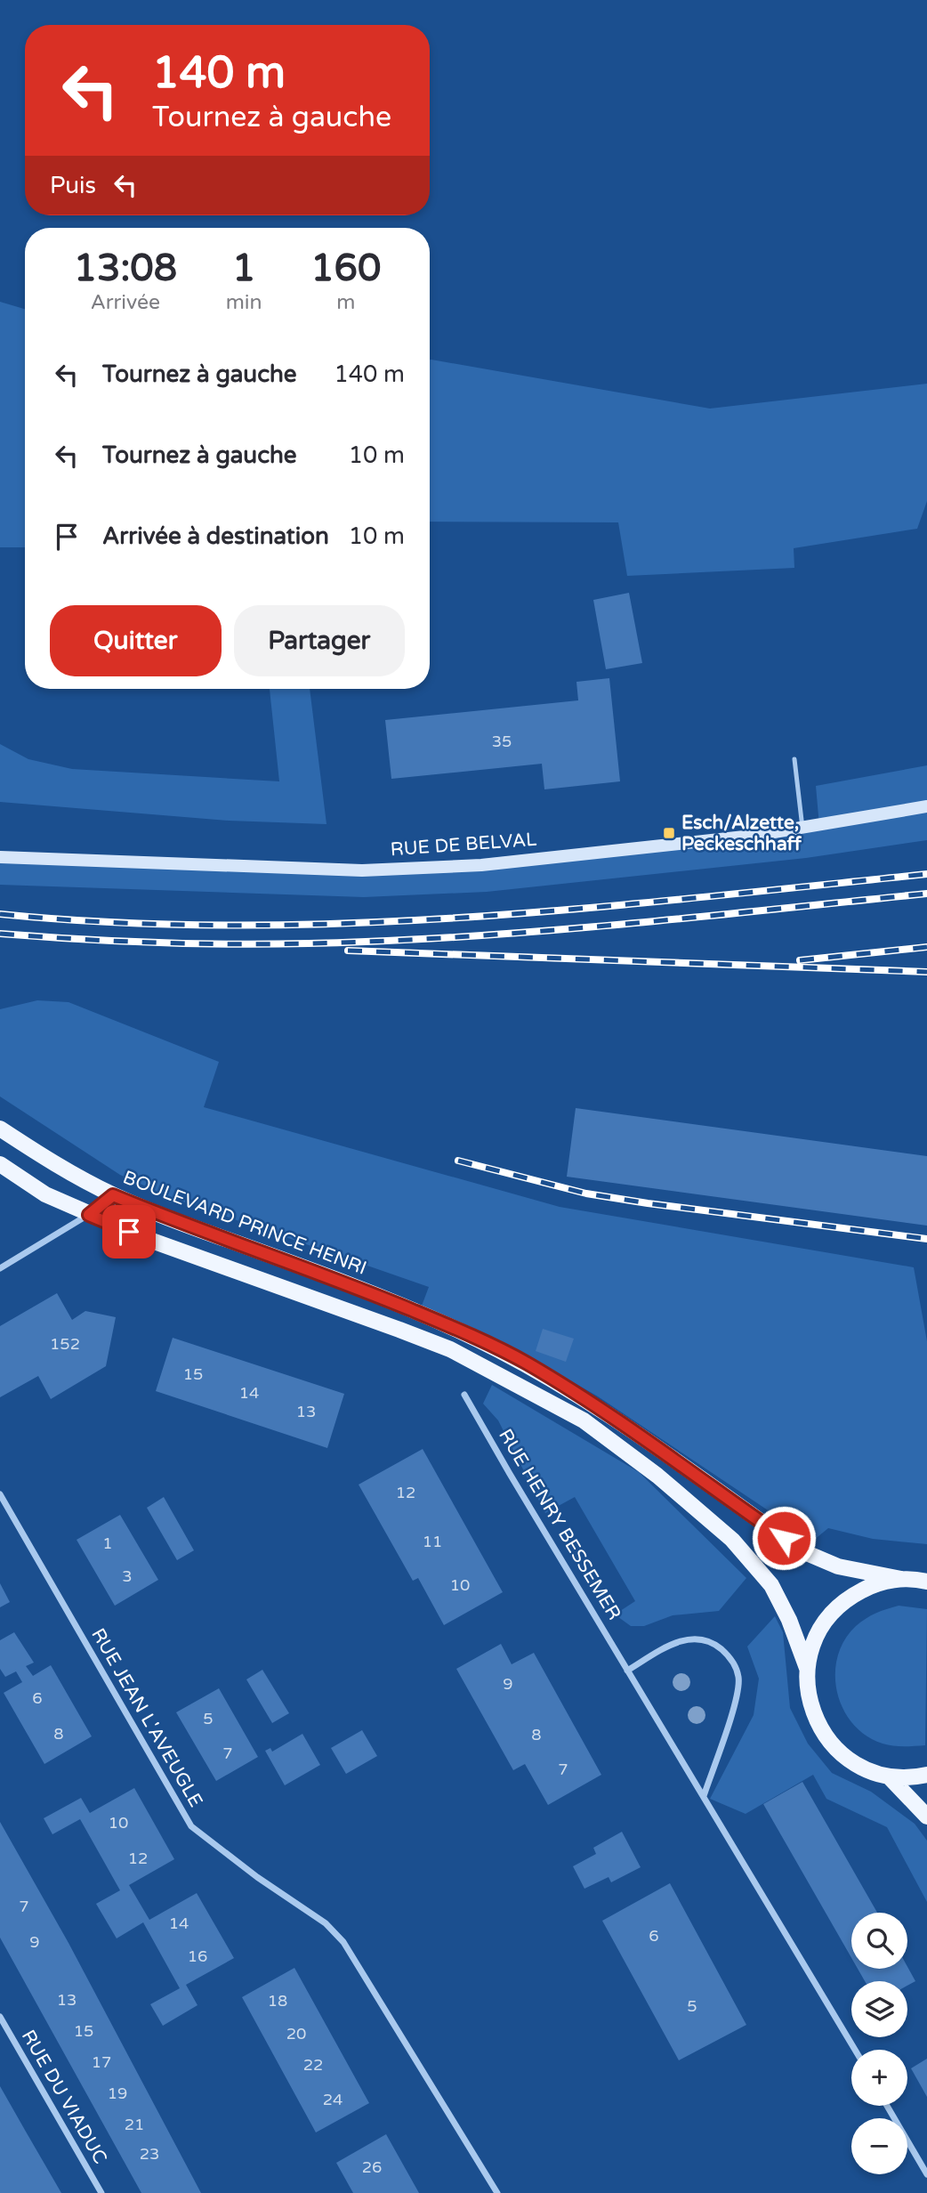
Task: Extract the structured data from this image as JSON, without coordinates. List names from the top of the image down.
{
  "streets": {
    "main road": ["RUE DE BELVAL", "BOULEVARD PRINCE HENRI"],
    "street": ["RUE HENRY BESSEMER", "RUE JEAN L'AVEUGLE", "RUE DU VIADUC"]
  },
  "places": {
    "transit": ["Esch/Alzette, Peckeschhaff"]
  },
  "house_numbers": [
    "35",
    "152",
    "15",
    "14",
    "13",
    "12",
    "11",
    "1",
    "3",
    "10",
    "9",
    "6",
    "5",
    "8",
    "8",
    "7",
    "7",
    "10",
    "12",
    "7",
    "14",
    "6",
    "9",
    "16",
    "13",
    "18",
    "5",
    "15",
    "20",
    "17",
    "22",
    "19",
    "24",
    "21",
    "23",
    "26"
  ],
  "page": {
    "turn": ["140 m", "Tournez à gauche"],
    "then": "Puis",
    "eta": [
      "13:08",
      "Arrivée",
      "1",
      "min",
      "160",
      "m"
    ],
    "list": [
      {
        "name": "Tournez à gauche",
        "value": "140 m"
      },
      {
        "name": "Tournez à gauche",
        "value": "10 m"
      },
      {
        "name": "Arrivée à destination",
        "value": "10 m"
      }
    ],
    "buttons": ["Quitter", "Partager"],
    "map_buttons": ["+", "−"]
  }
}
